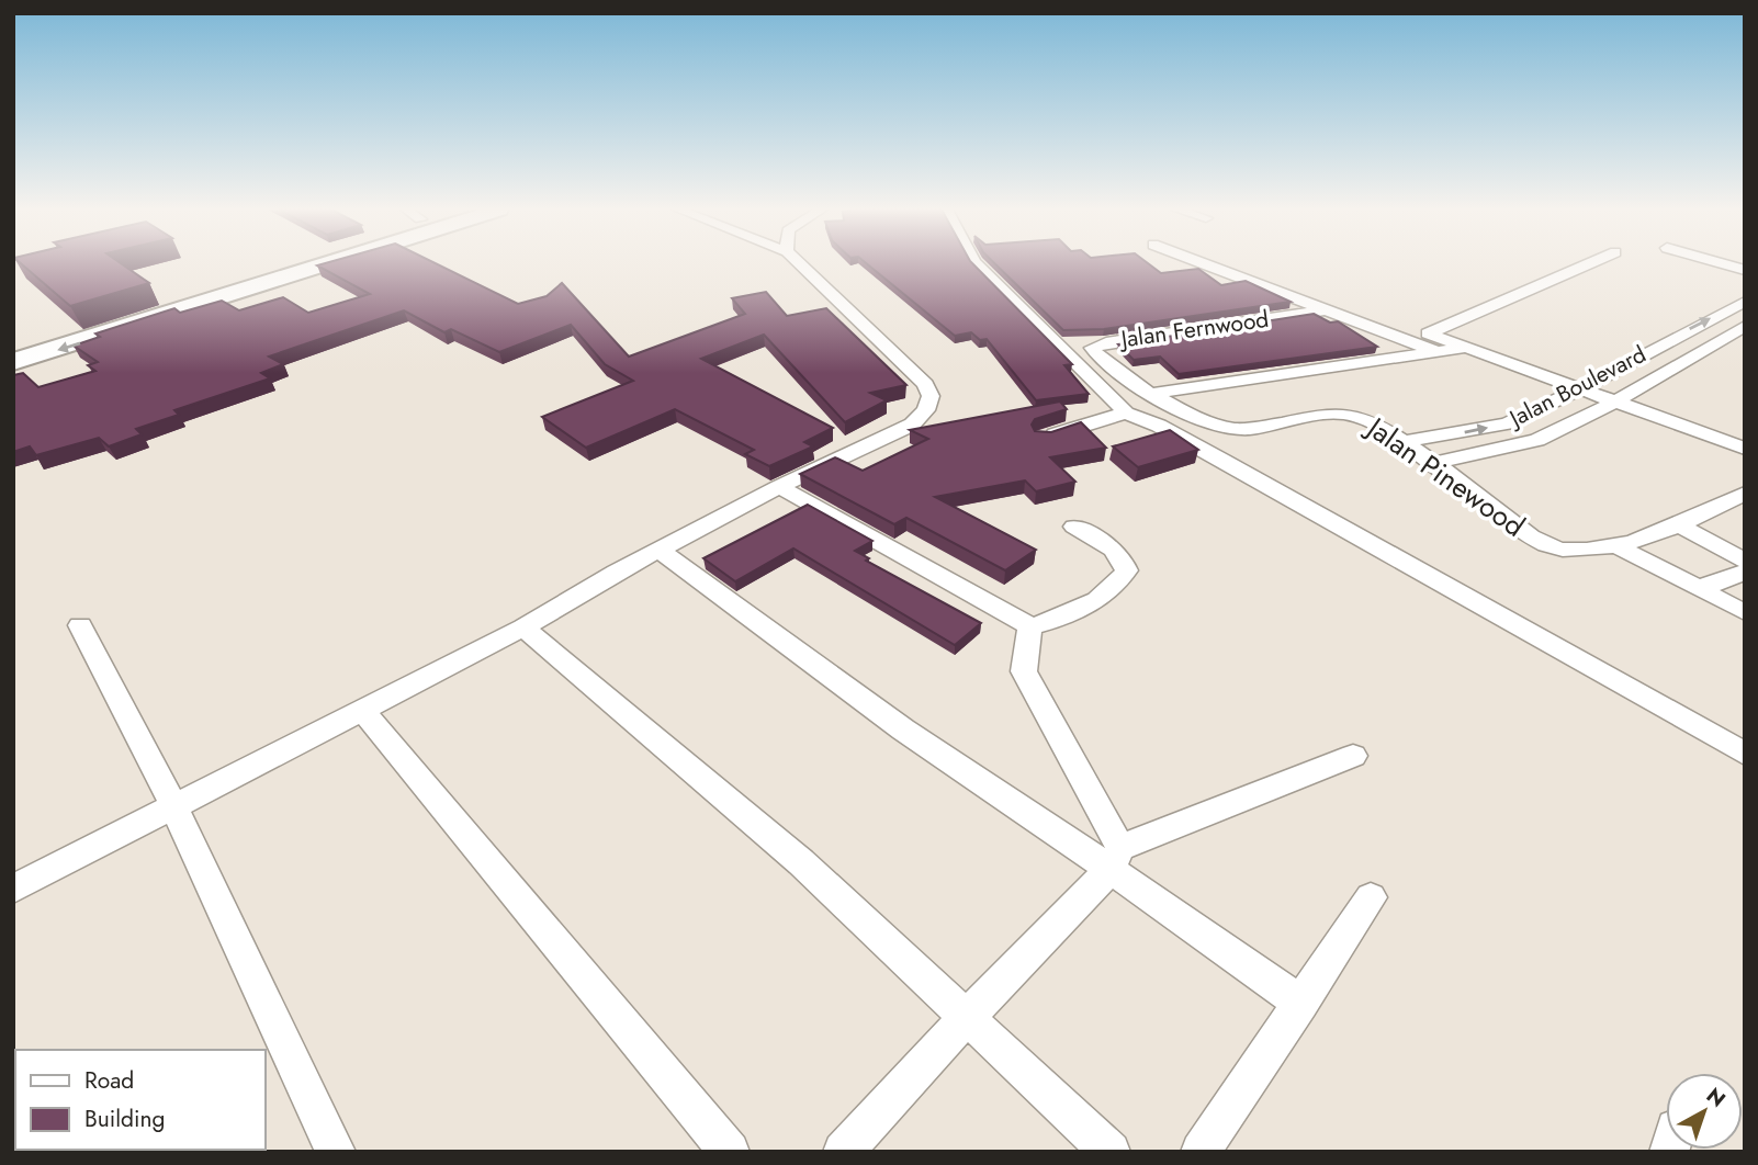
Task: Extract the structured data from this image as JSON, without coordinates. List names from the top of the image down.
{
  "streets": {
    "street": ["Jalan Fernwood", "Jalan Boulevard", "Jalan Pinewood"]
  },
  "crossings": [
    ["Jalan Fernwood", "Jalan Pinewood"],
    ["Jalan Boulevard", "Jalan Pinewood"]
  ],
  "legend": ["Road", "Building"],
  "north": "top right"
}
